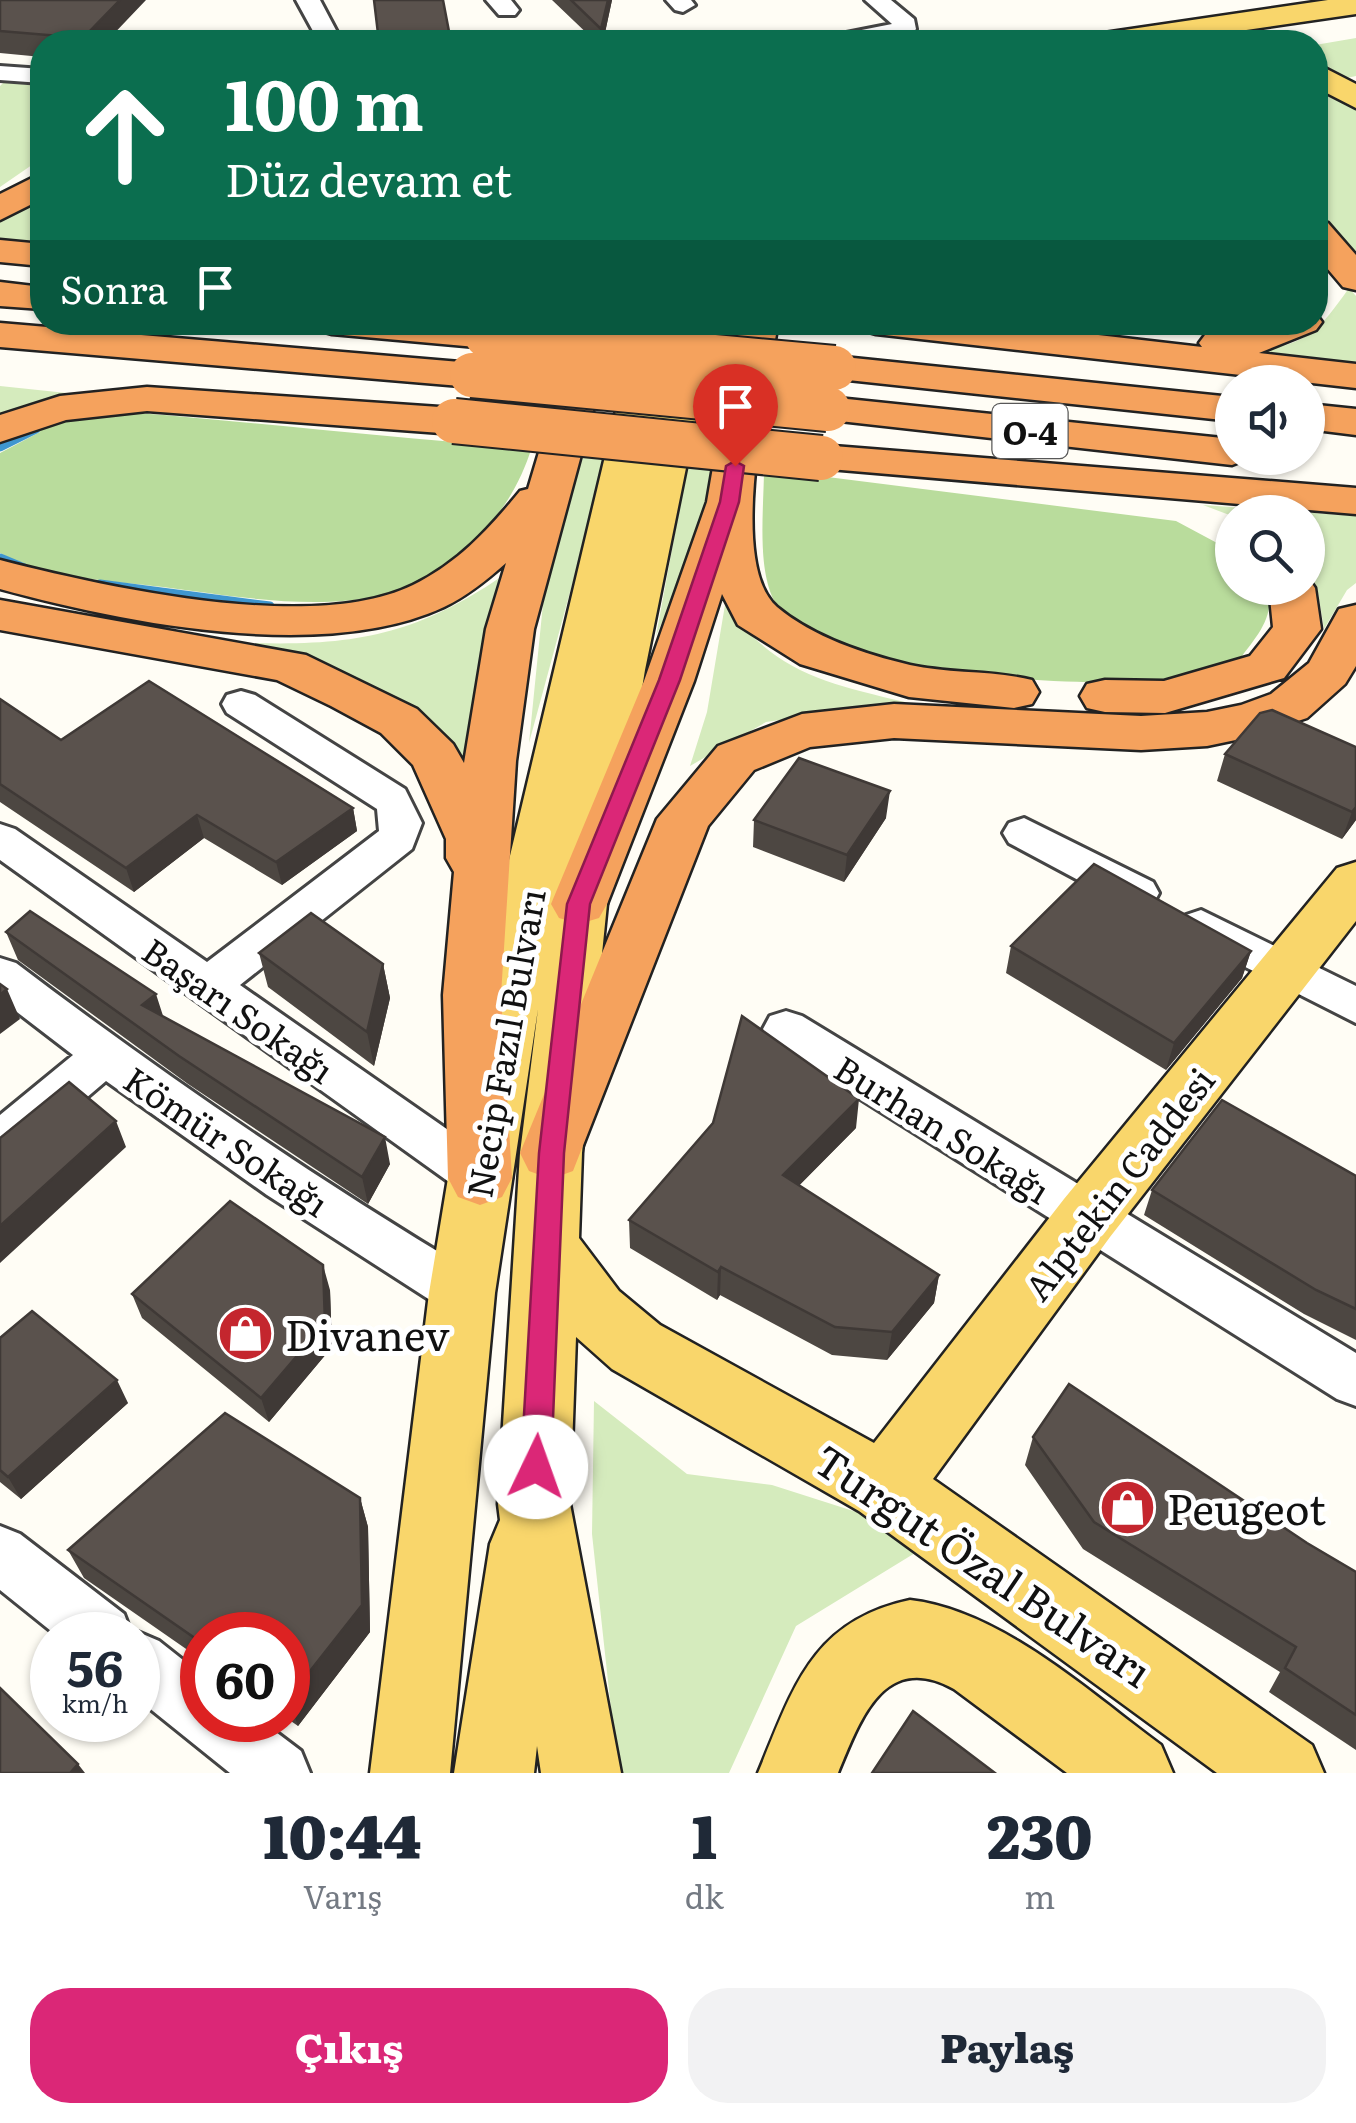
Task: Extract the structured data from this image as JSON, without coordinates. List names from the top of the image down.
{
  "streets": {
    "highway": ["O-4"],
    "main road": ["Necip Fazıl Bulvarı", "Alptekin Caddesi", "Turgut Özal Bulvarı"],
    "street": ["Başarı Sokağı", "Burhan Sokağı", "Kömür Sokağı"]
  },
  "crossings": [
    ["Başarı Sokağı", "Necip Fazıl Bulvarı"],
    ["Necip Fazıl Bulvarı", "Kömür Sokağı"],
    ["Necip Fazıl Bulvarı", "Turgut Özal Bulvarı"],
    ["Burhan Sokağı", "Alptekin Caddesi"],
    ["Alptekin Caddesi", "Turgut Özal Bulvarı"]
  ],
  "places": {
    "shop": ["Divanev", "Peugeot"]
  },
  "page": {
    "turn": ["100 m", "Düz devam et"],
    "then": "Sonra",
    "speed": "56 km/h",
    "limit": "60",
    "eta": [
      "10:44",
      "Varış",
      "1",
      "dk",
      "230",
      "m"
    ],
    "buttons": ["Çıkış", "Paylaş"]
  }
}
